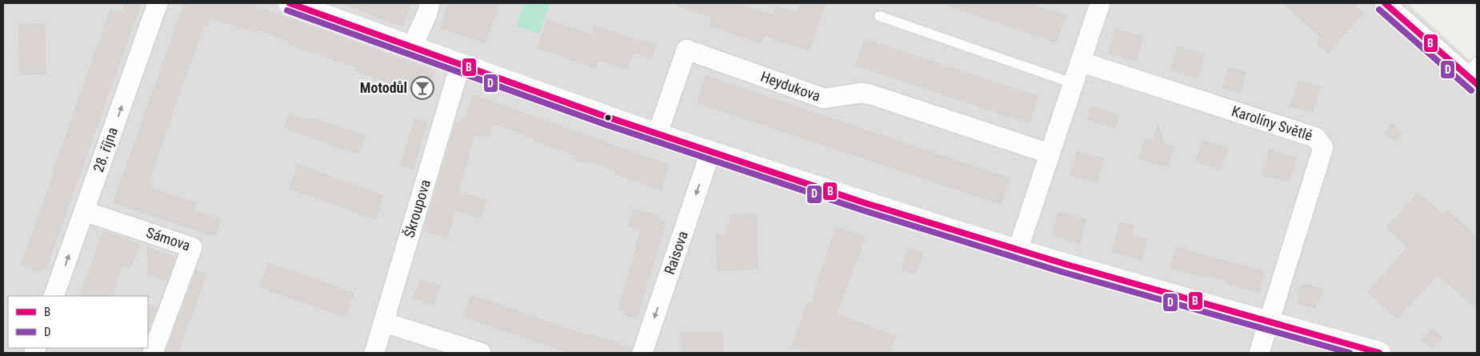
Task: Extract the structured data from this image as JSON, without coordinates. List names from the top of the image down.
{
  "streets": {
    "street": [
      "Heydukova",
      "Karolíny Světlé",
      "28. října",
      "Škroupova",
      "Sámova",
      "Raisova"
    ]
  },
  "crossings": [
    ["28. října", "Sámova"]
  ],
  "one_way": ["28. října", "Raisova"],
  "places": {
    "bar": ["Motodůl"]
  },
  "lines": ["transit line B", "transit line D"],
  "legend": ["B", "D"]
}
